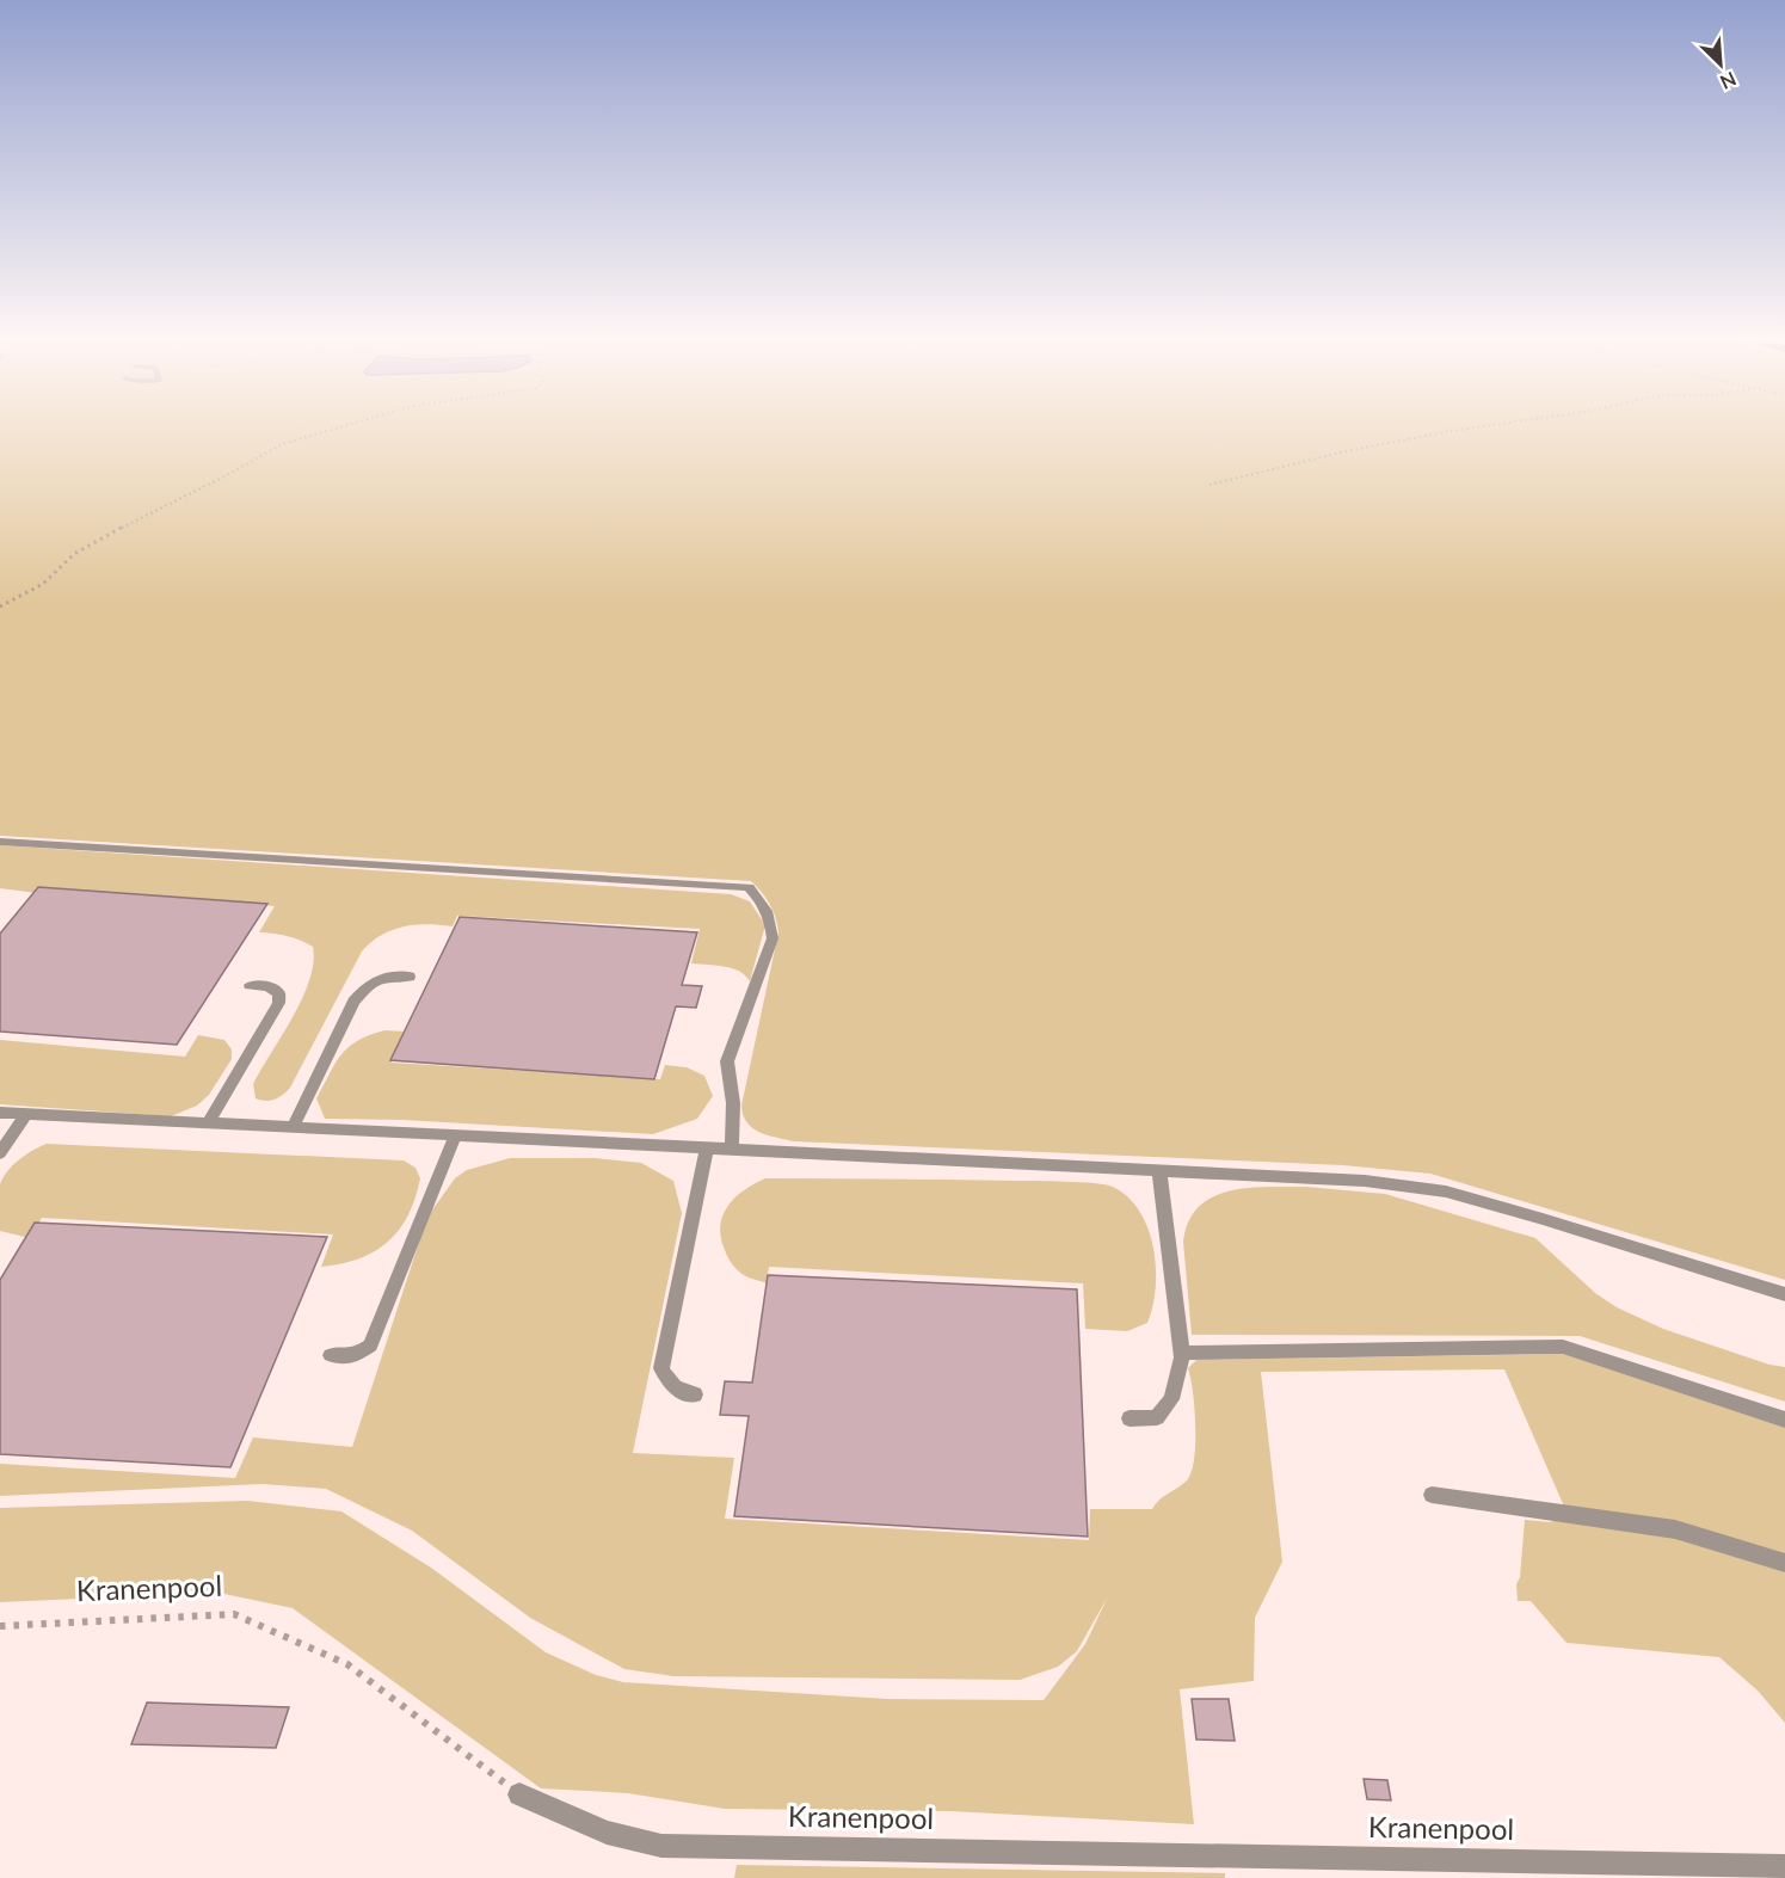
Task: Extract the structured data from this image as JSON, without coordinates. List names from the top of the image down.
{
  "streets": {
    "street": ["Kranenpool"]
  },
  "north": "bottom right"
}
